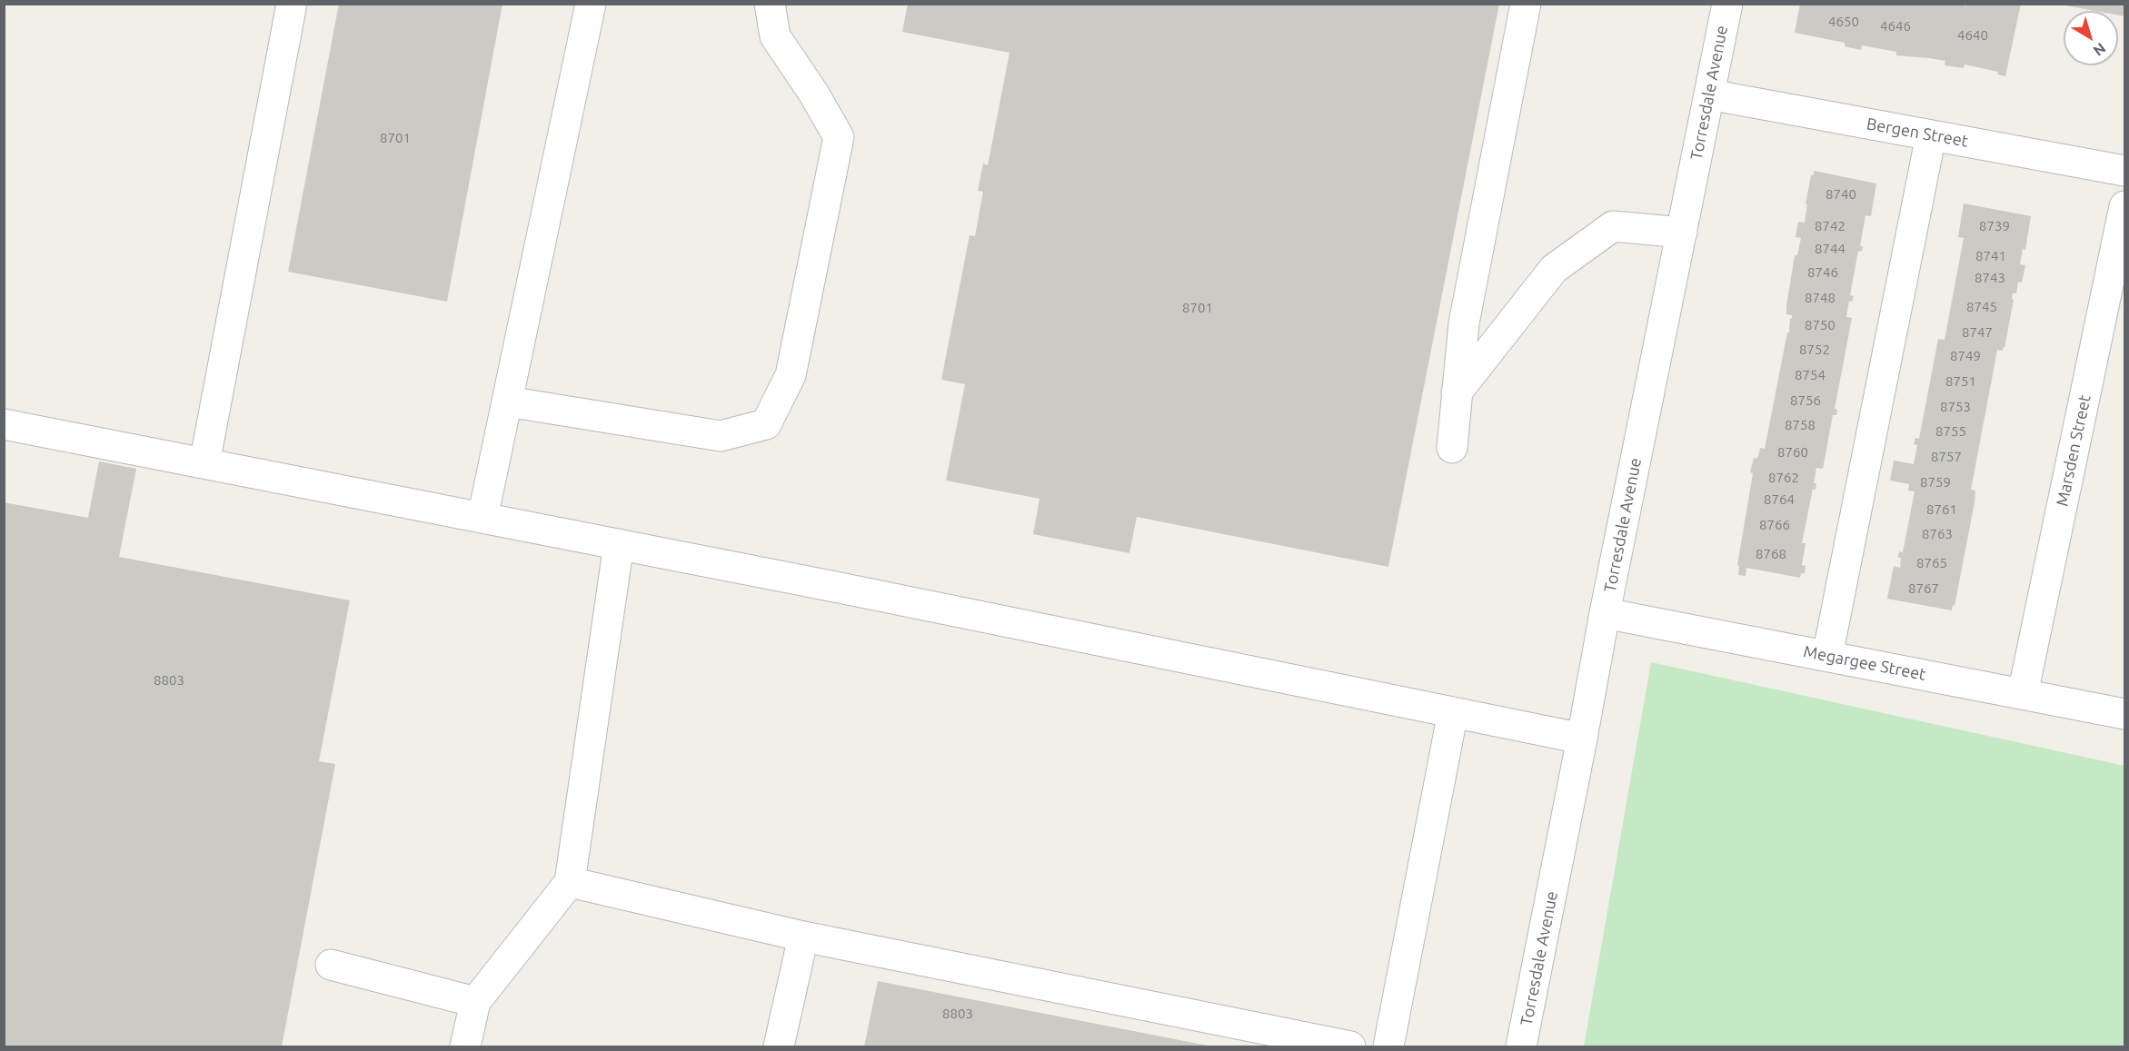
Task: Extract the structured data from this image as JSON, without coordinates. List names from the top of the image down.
{
  "streets": {
    "street": [
      "Torresdale Avenue",
      "Bergen Street",
      "Marsden Street",
      "Megargee Street"
    ]
  },
  "crossings": [
    ["Torresdale Avenue", "Bergen Street"],
    ["Torresdale Avenue", "Megargee Street"],
    ["Marsden Street", "Megargee Street"]
  ],
  "house_numbers": [
    "4650",
    "4646",
    "4640",
    "8701",
    "8740",
    "8742",
    "8739",
    "8744",
    "8741",
    "8746",
    "8743",
    "8748",
    "8745",
    "8701",
    "8750",
    "8747",
    "8752",
    "8749",
    "8754",
    "8751",
    "8756",
    "8753",
    "8758",
    "8755",
    "8760",
    "8757",
    "8762",
    "8759",
    "8764",
    "8761",
    "8766",
    "8763",
    "8768",
    "8765",
    "8767",
    "8803",
    "8803"
  ],
  "north": "bottom right"
}
